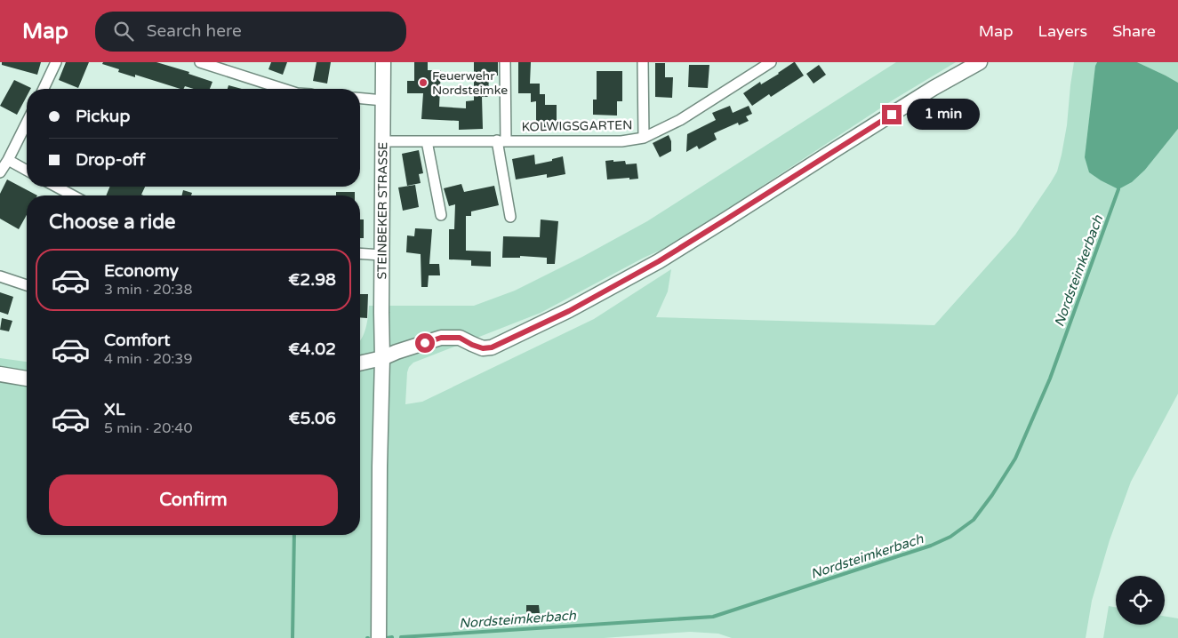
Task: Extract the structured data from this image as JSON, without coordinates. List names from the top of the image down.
{
  "streets": {
    "street": ["KOLWIGSGARTEN", "STEINBEKER STRASSE"]
  },
  "crossings": [
    ["KOLWIGSGARTEN", "STEINBEKER STRASSE"]
  ],
  "water": ["Nordsteimkerbach"],
  "places": ["Feuerwehr Nordsteimke"],
  "page": {
    "header": "Map",
    "search": "Search here",
    "nav": ["Map", "Layers", "Share"],
    "banner": ["Pickup", "Drop-off"],
    "bubble": "1 min",
    "heading": "Choose a ride",
    "list": [
      {
        "name": "Economy",
        "note": "3 min · 20:38",
        "value": "€2.98"
      },
      {
        "name": "Comfort",
        "note": "4 min · 20:39",
        "value": "€4.02"
      },
      {
        "name": "XL",
        "note": "5 min · 20:40",
        "value": "€5.06"
      }
    ],
    "buttons": "Confirm"
  }
}
